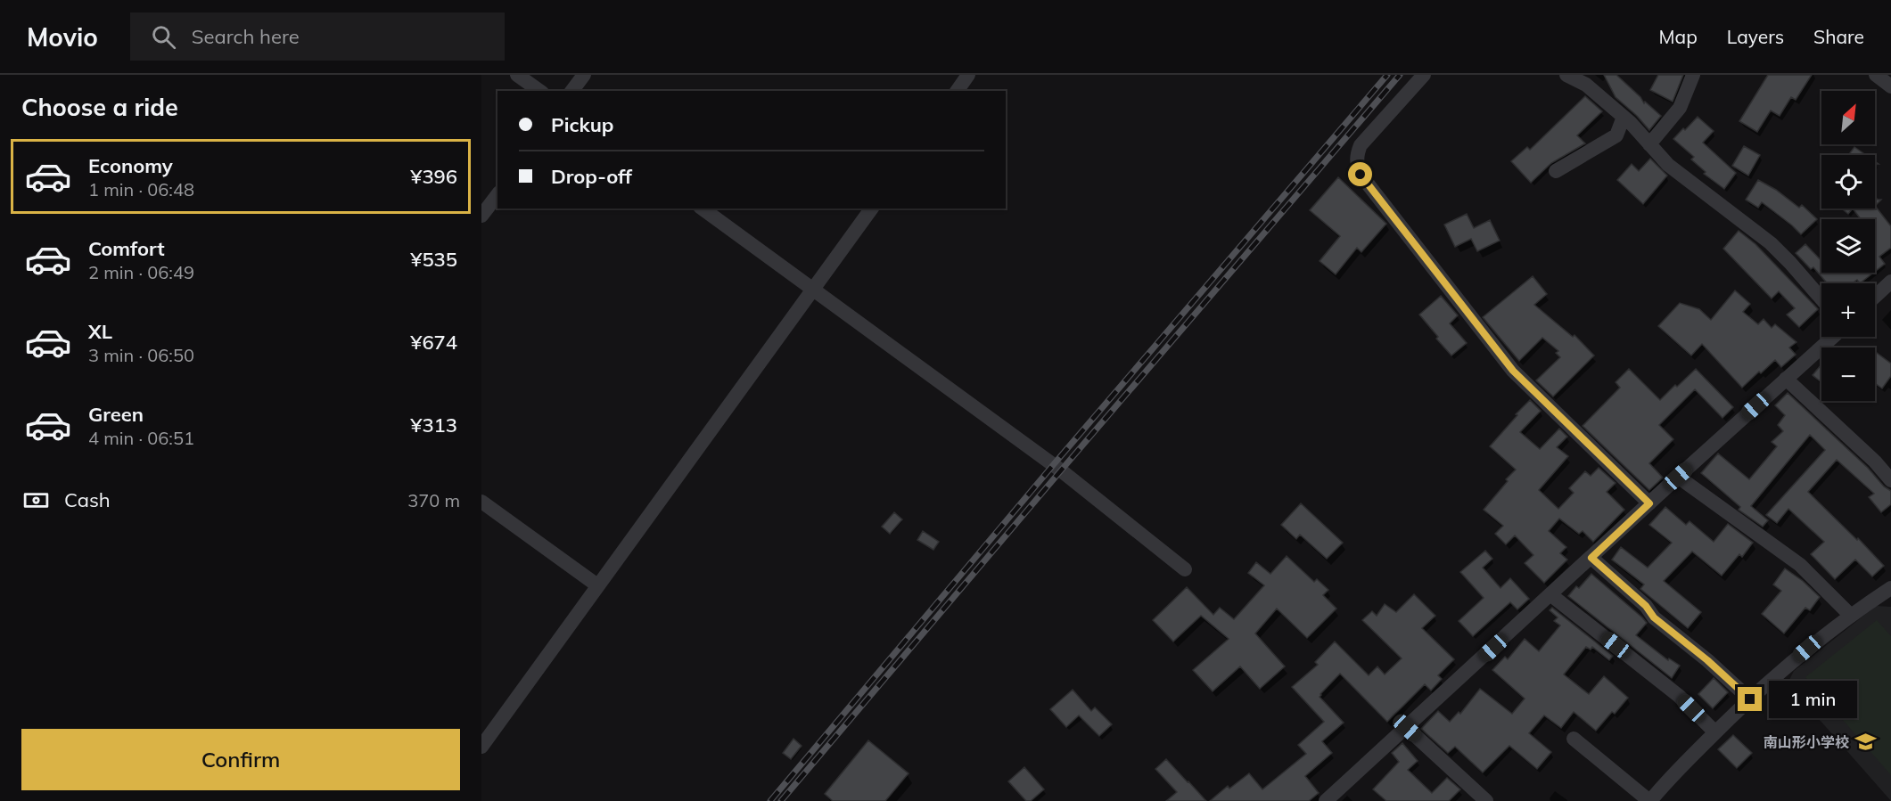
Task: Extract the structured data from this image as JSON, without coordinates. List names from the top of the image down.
{
  "places": {
    "school or university": ["南山形小学校"]
  },
  "north": "top right",
  "page": {
    "header": "Movio",
    "search": "Search here",
    "nav": ["Map", "Layers", "Share"],
    "heading": "Choose a ride",
    "map_buttons": ["+", "−"],
    "banner": ["Pickup", "Drop-off"],
    "list": [
      {
        "name": "Economy",
        "note": "1 min · 06:48",
        "value": "¥396"
      },
      {
        "name": "Comfort",
        "note": "2 min · 06:49",
        "value": "¥535"
      },
      {
        "name": "XL",
        "note": "3 min · 06:50",
        "value": "¥674"
      },
      {
        "name": "Green",
        "note": "4 min · 06:51",
        "value": "¥313"
      }
    ],
    "pay": ["Cash", "370 m"],
    "bubble": "1 min",
    "buttons": "Confirm"
  }
}
